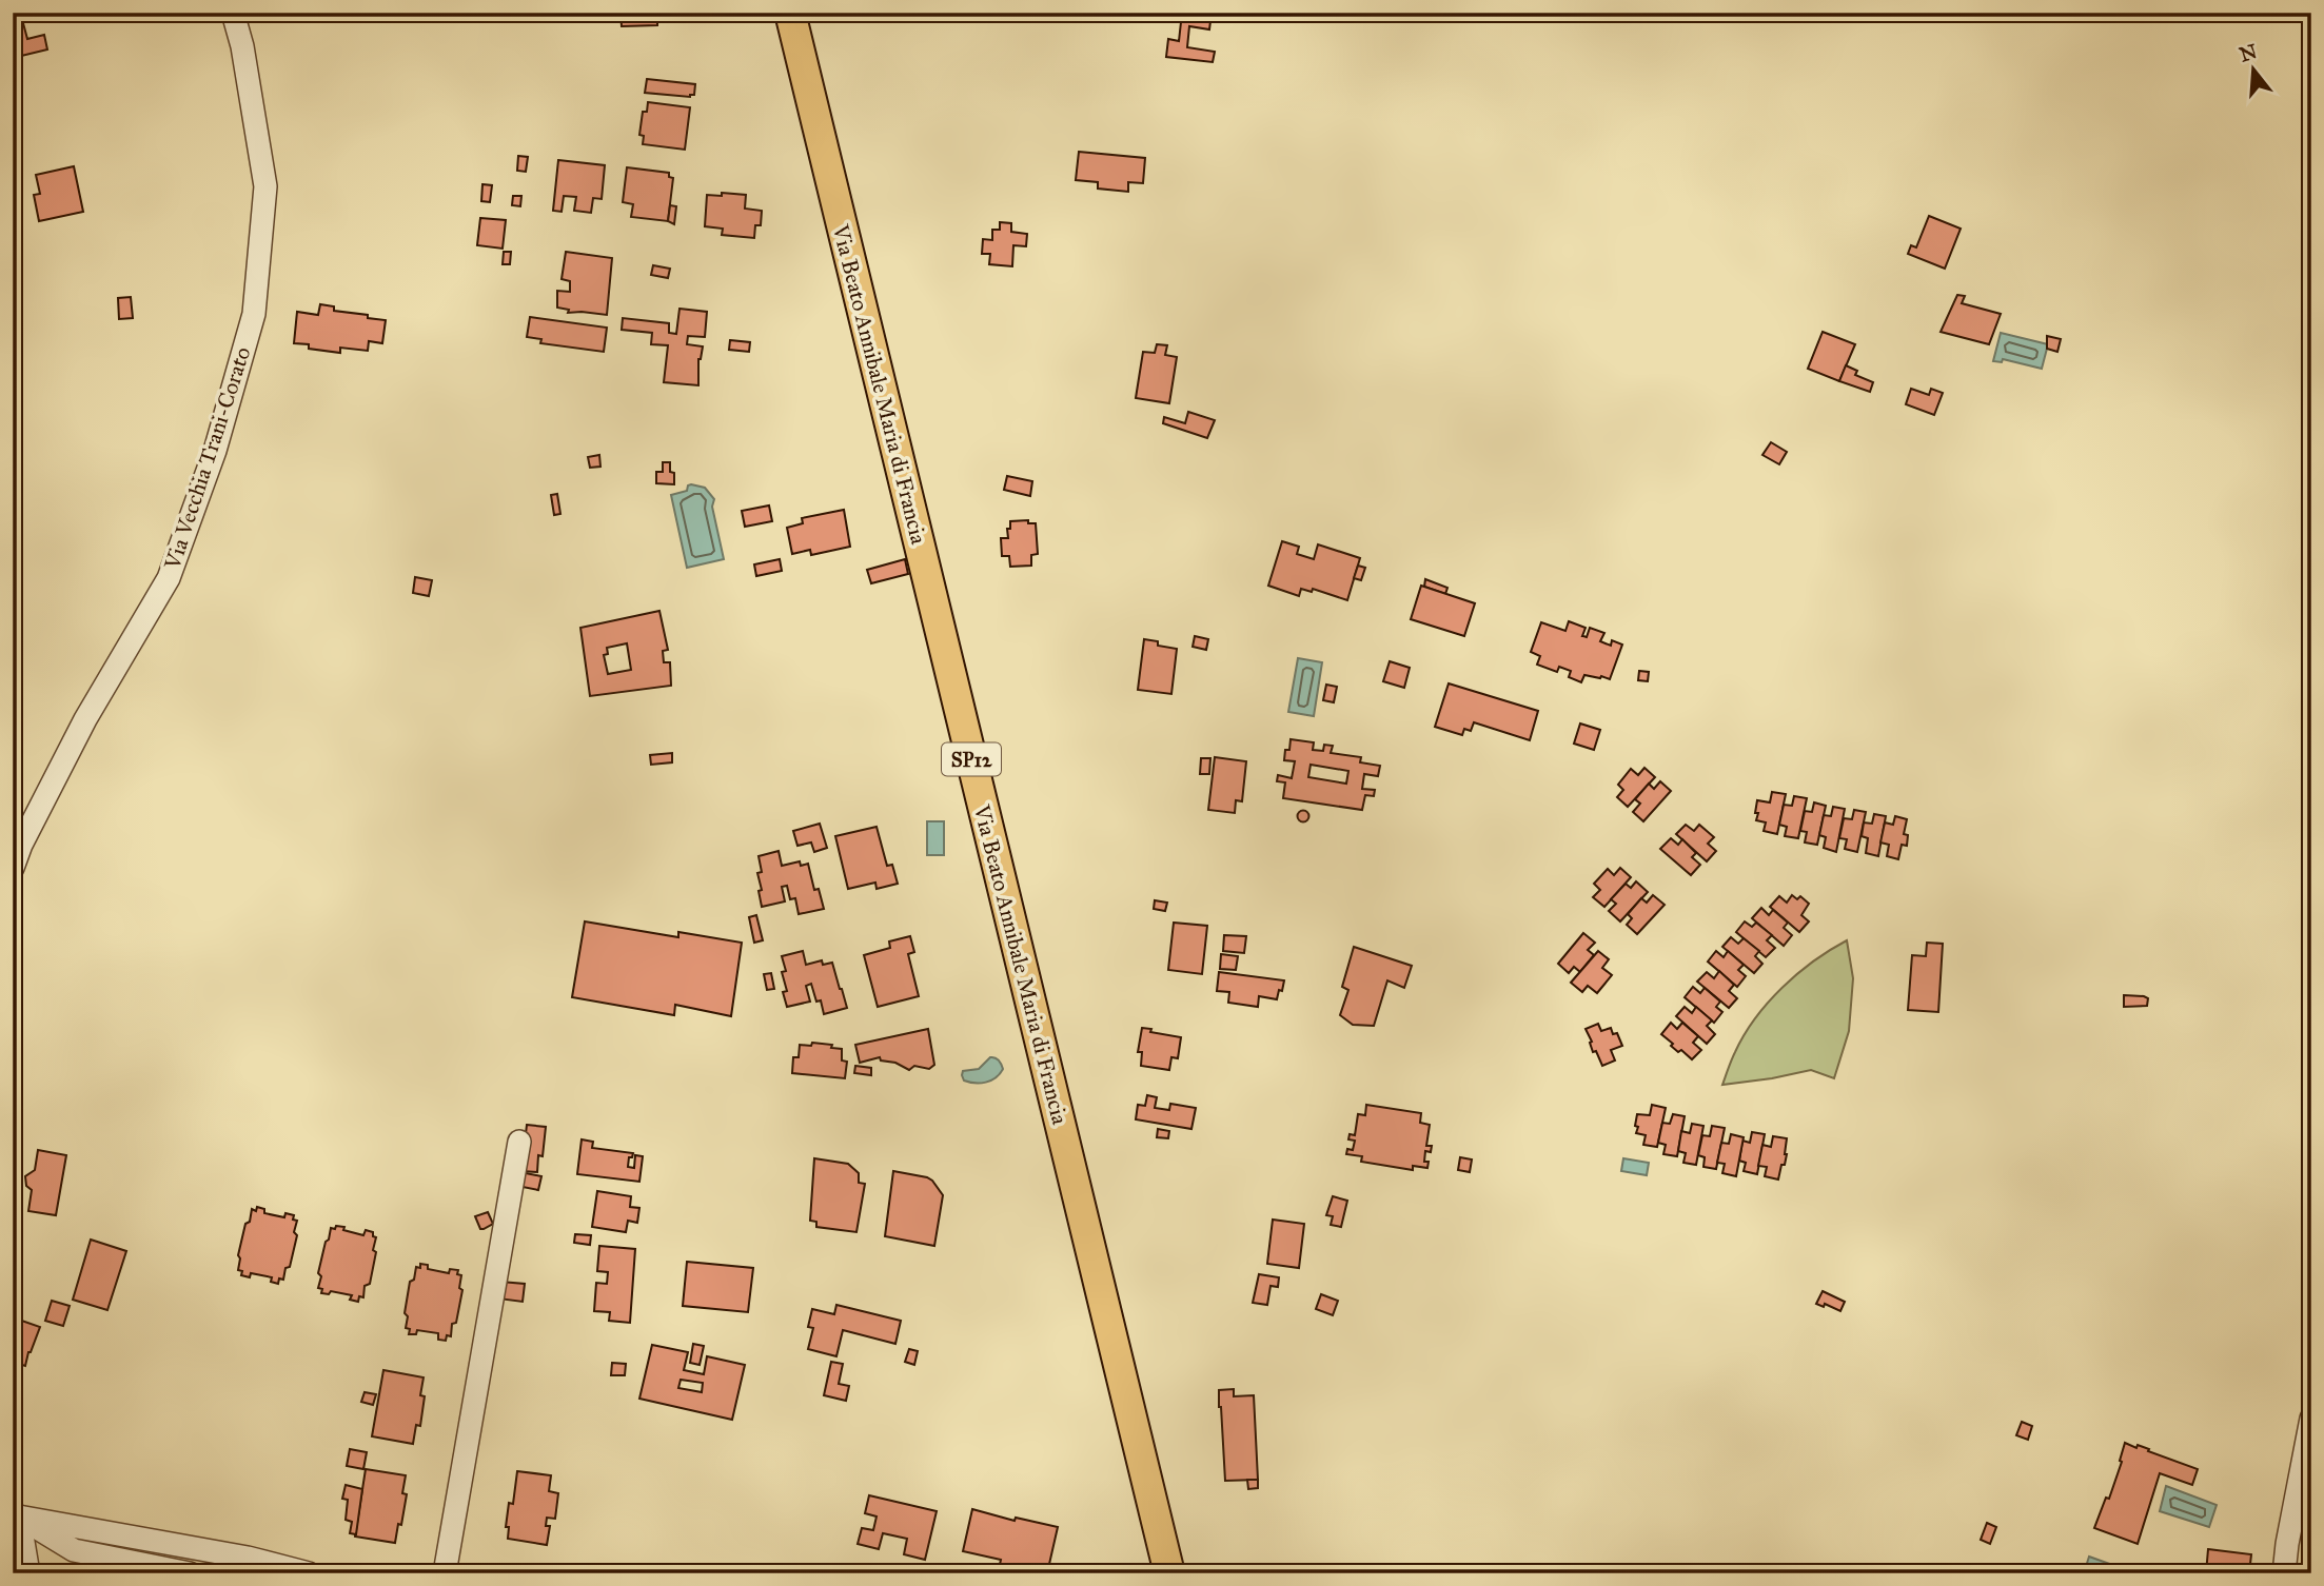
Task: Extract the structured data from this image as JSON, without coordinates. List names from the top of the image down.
{
  "streets": {
    "main road": ["Via Beato Annibale Maria di Francia", "SP12"],
    "street": ["Via Vecchia Trani-Corato"]
  },
  "north": "top"
}
